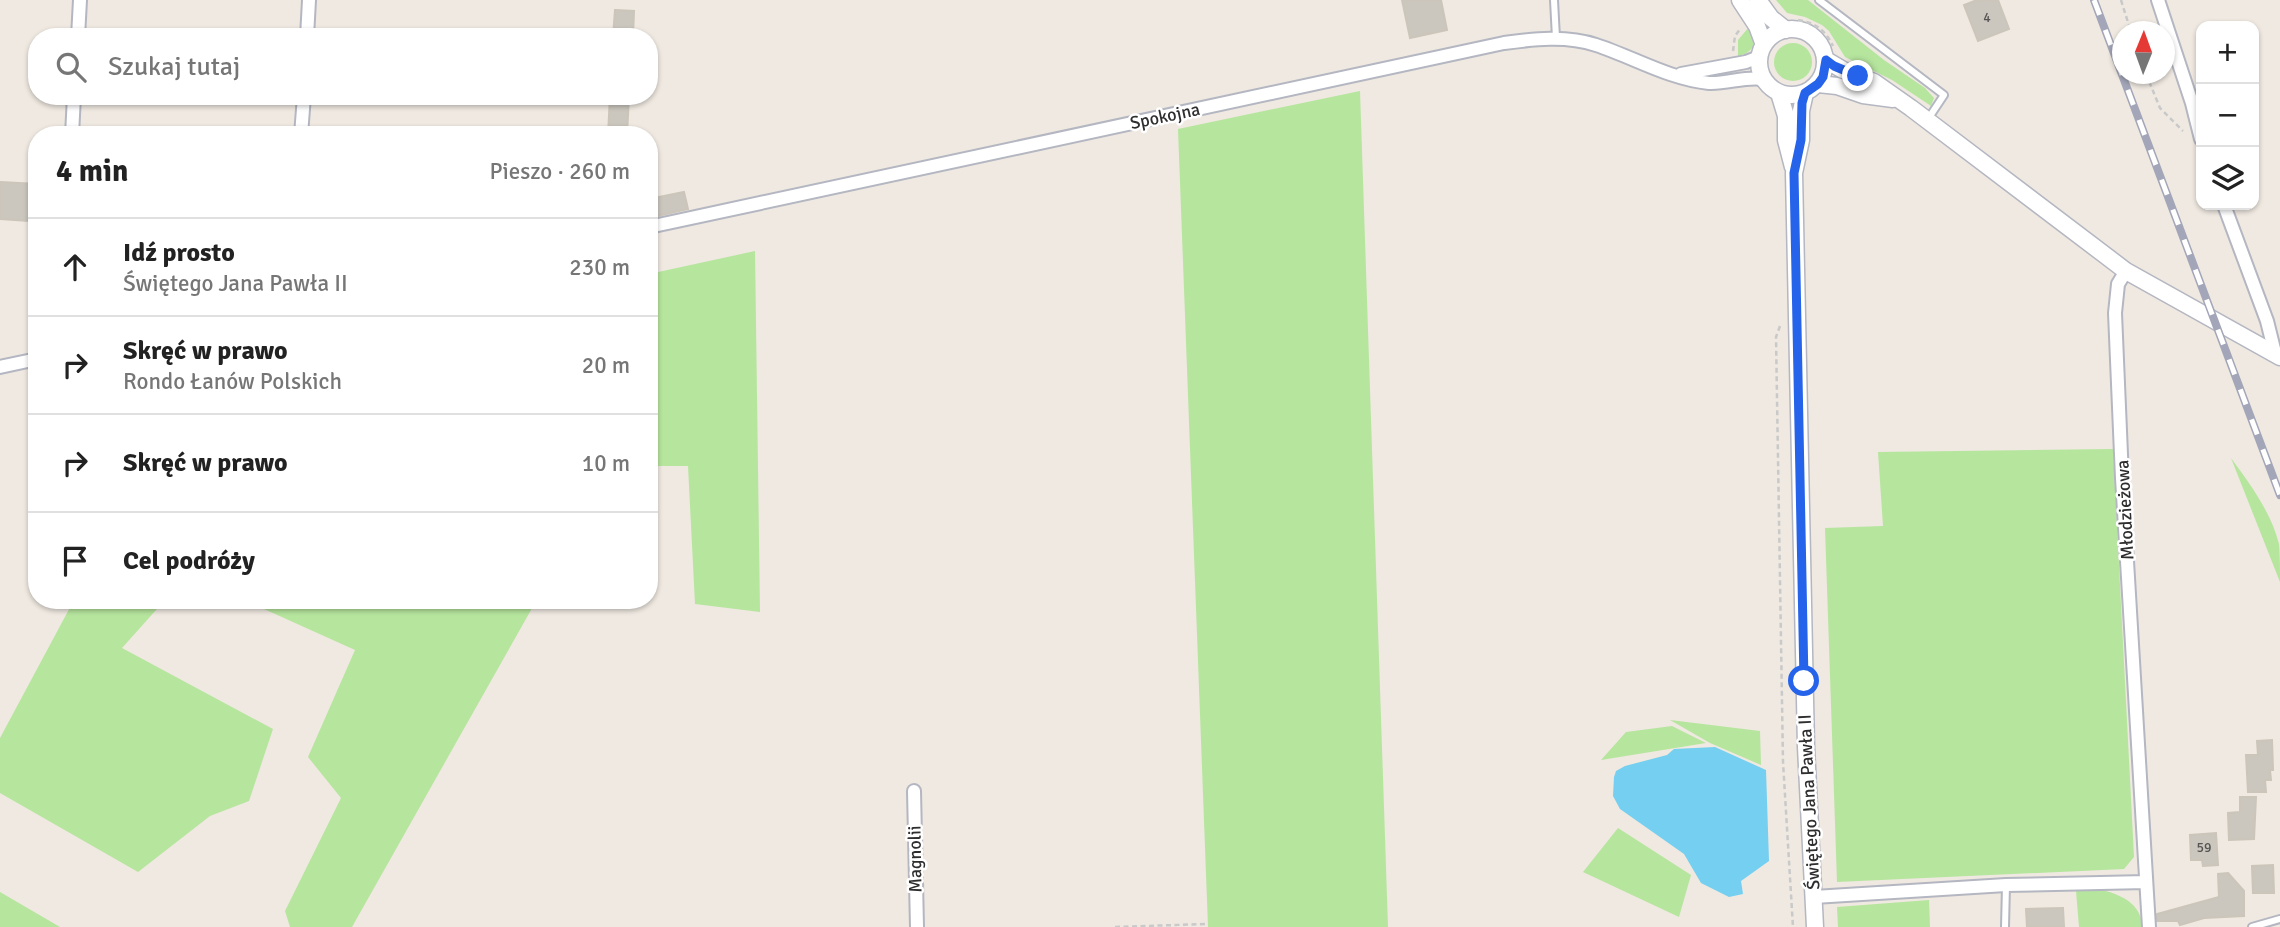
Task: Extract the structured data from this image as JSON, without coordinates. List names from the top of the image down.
{
  "streets": {
    "street": [
      "Spokojna",
      "Młodzieżowa",
      "Świętego Jana Pawła II",
      "Magnolii"
    ]
  },
  "crossings": [
    ["Spokojna", "Świętego Jana Pawła II"]
  ],
  "house_numbers": ["4", "59"],
  "north": "top",
  "page": {
    "map_buttons": ["+", "−"],
    "search": "Szukaj tutaj",
    "heading": ["4 min", "Pieszo · 260 m"],
    "list": [
      ["Idź prosto", "Świętego Jana Pawła II", "230 m"],
      ["Skręć w prawo", "Rondo Łanów Polskich", "20 m"],
      ["Skręć w prawo", "10 m"],
      "Cel podróży"
    ]
  }
}
